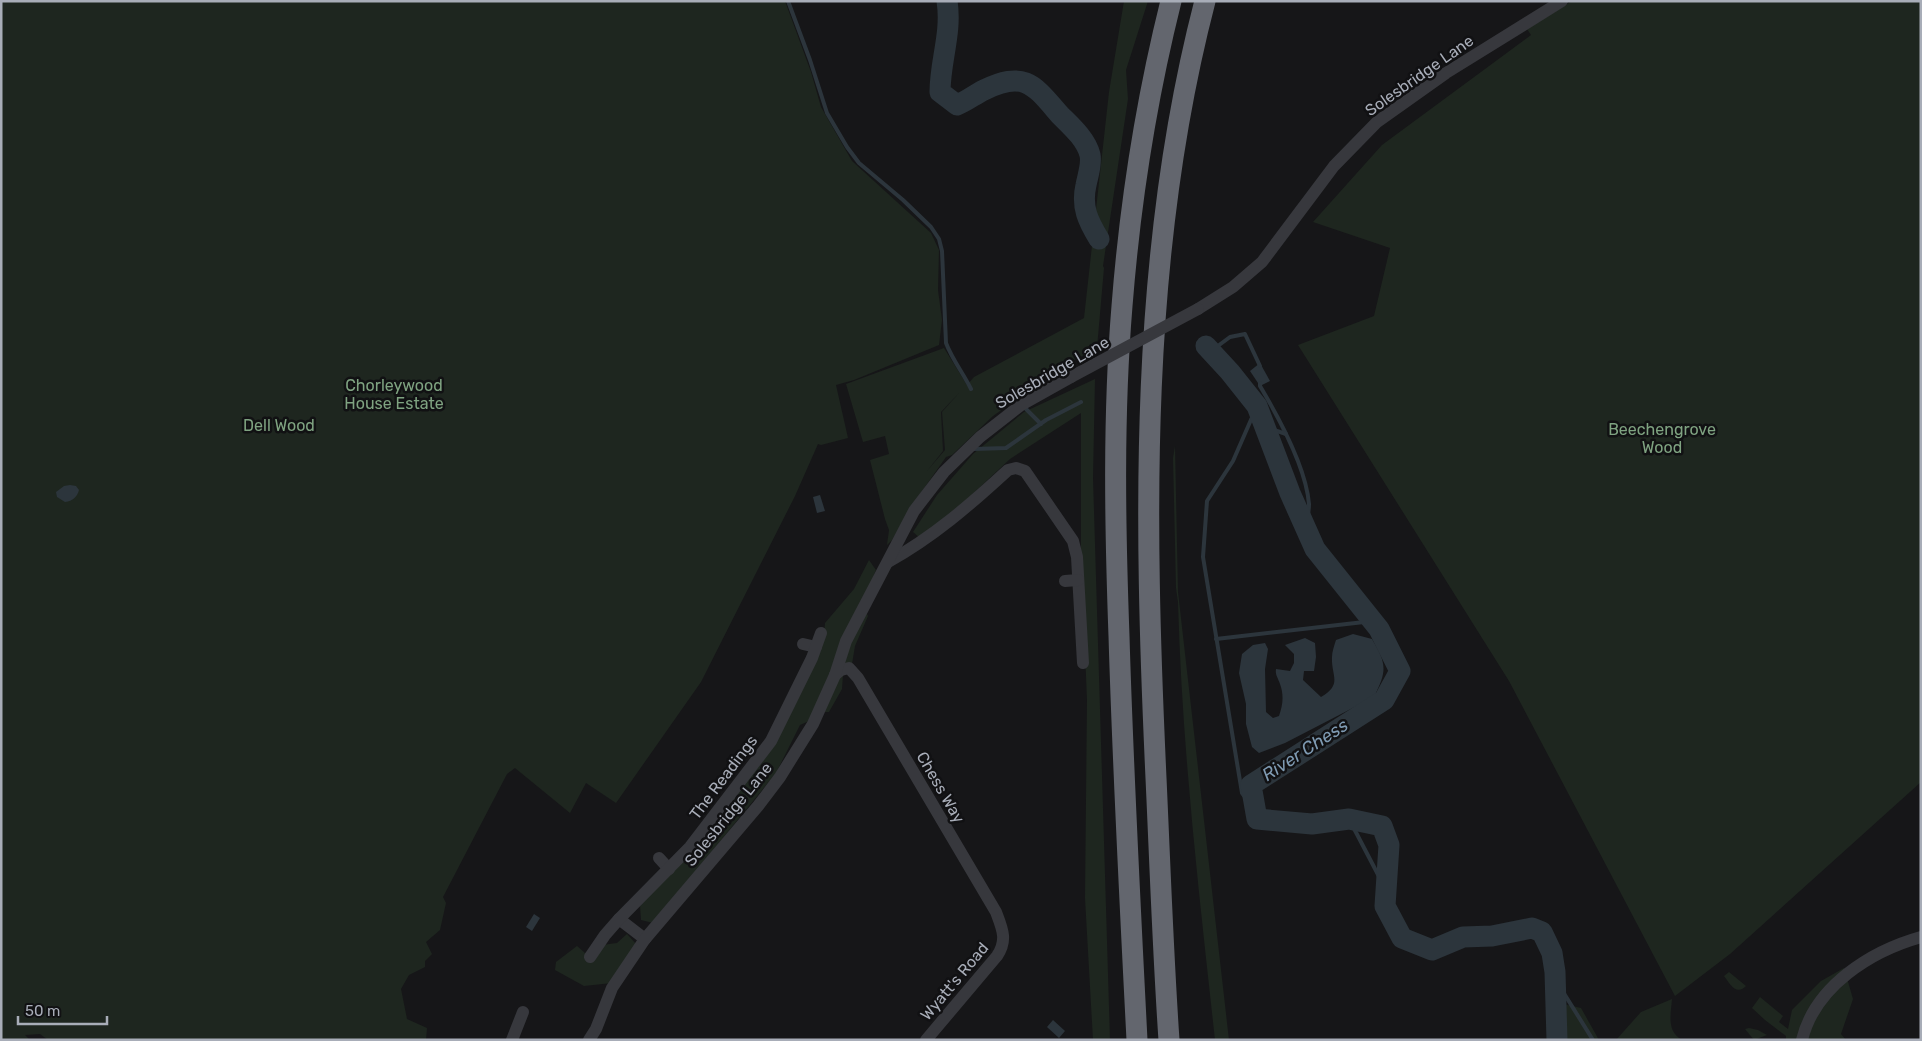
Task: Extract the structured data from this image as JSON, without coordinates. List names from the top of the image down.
{
  "streets": {
    "street": [
      "Solesbridge Lane",
      "The Readings",
      "Chess Way",
      "Wyatt's Road"
    ]
  },
  "crossings": [
    ["Solesbridge Lane", "Chess Way"],
    ["Chess Way", "Wyatt's Road"]
  ],
  "water": ["River Chess"],
  "parks": ["Chorleywood House Estate", "Dell Wood", "Beechengrove Wood"],
  "scale_bar": "50 m"
}
